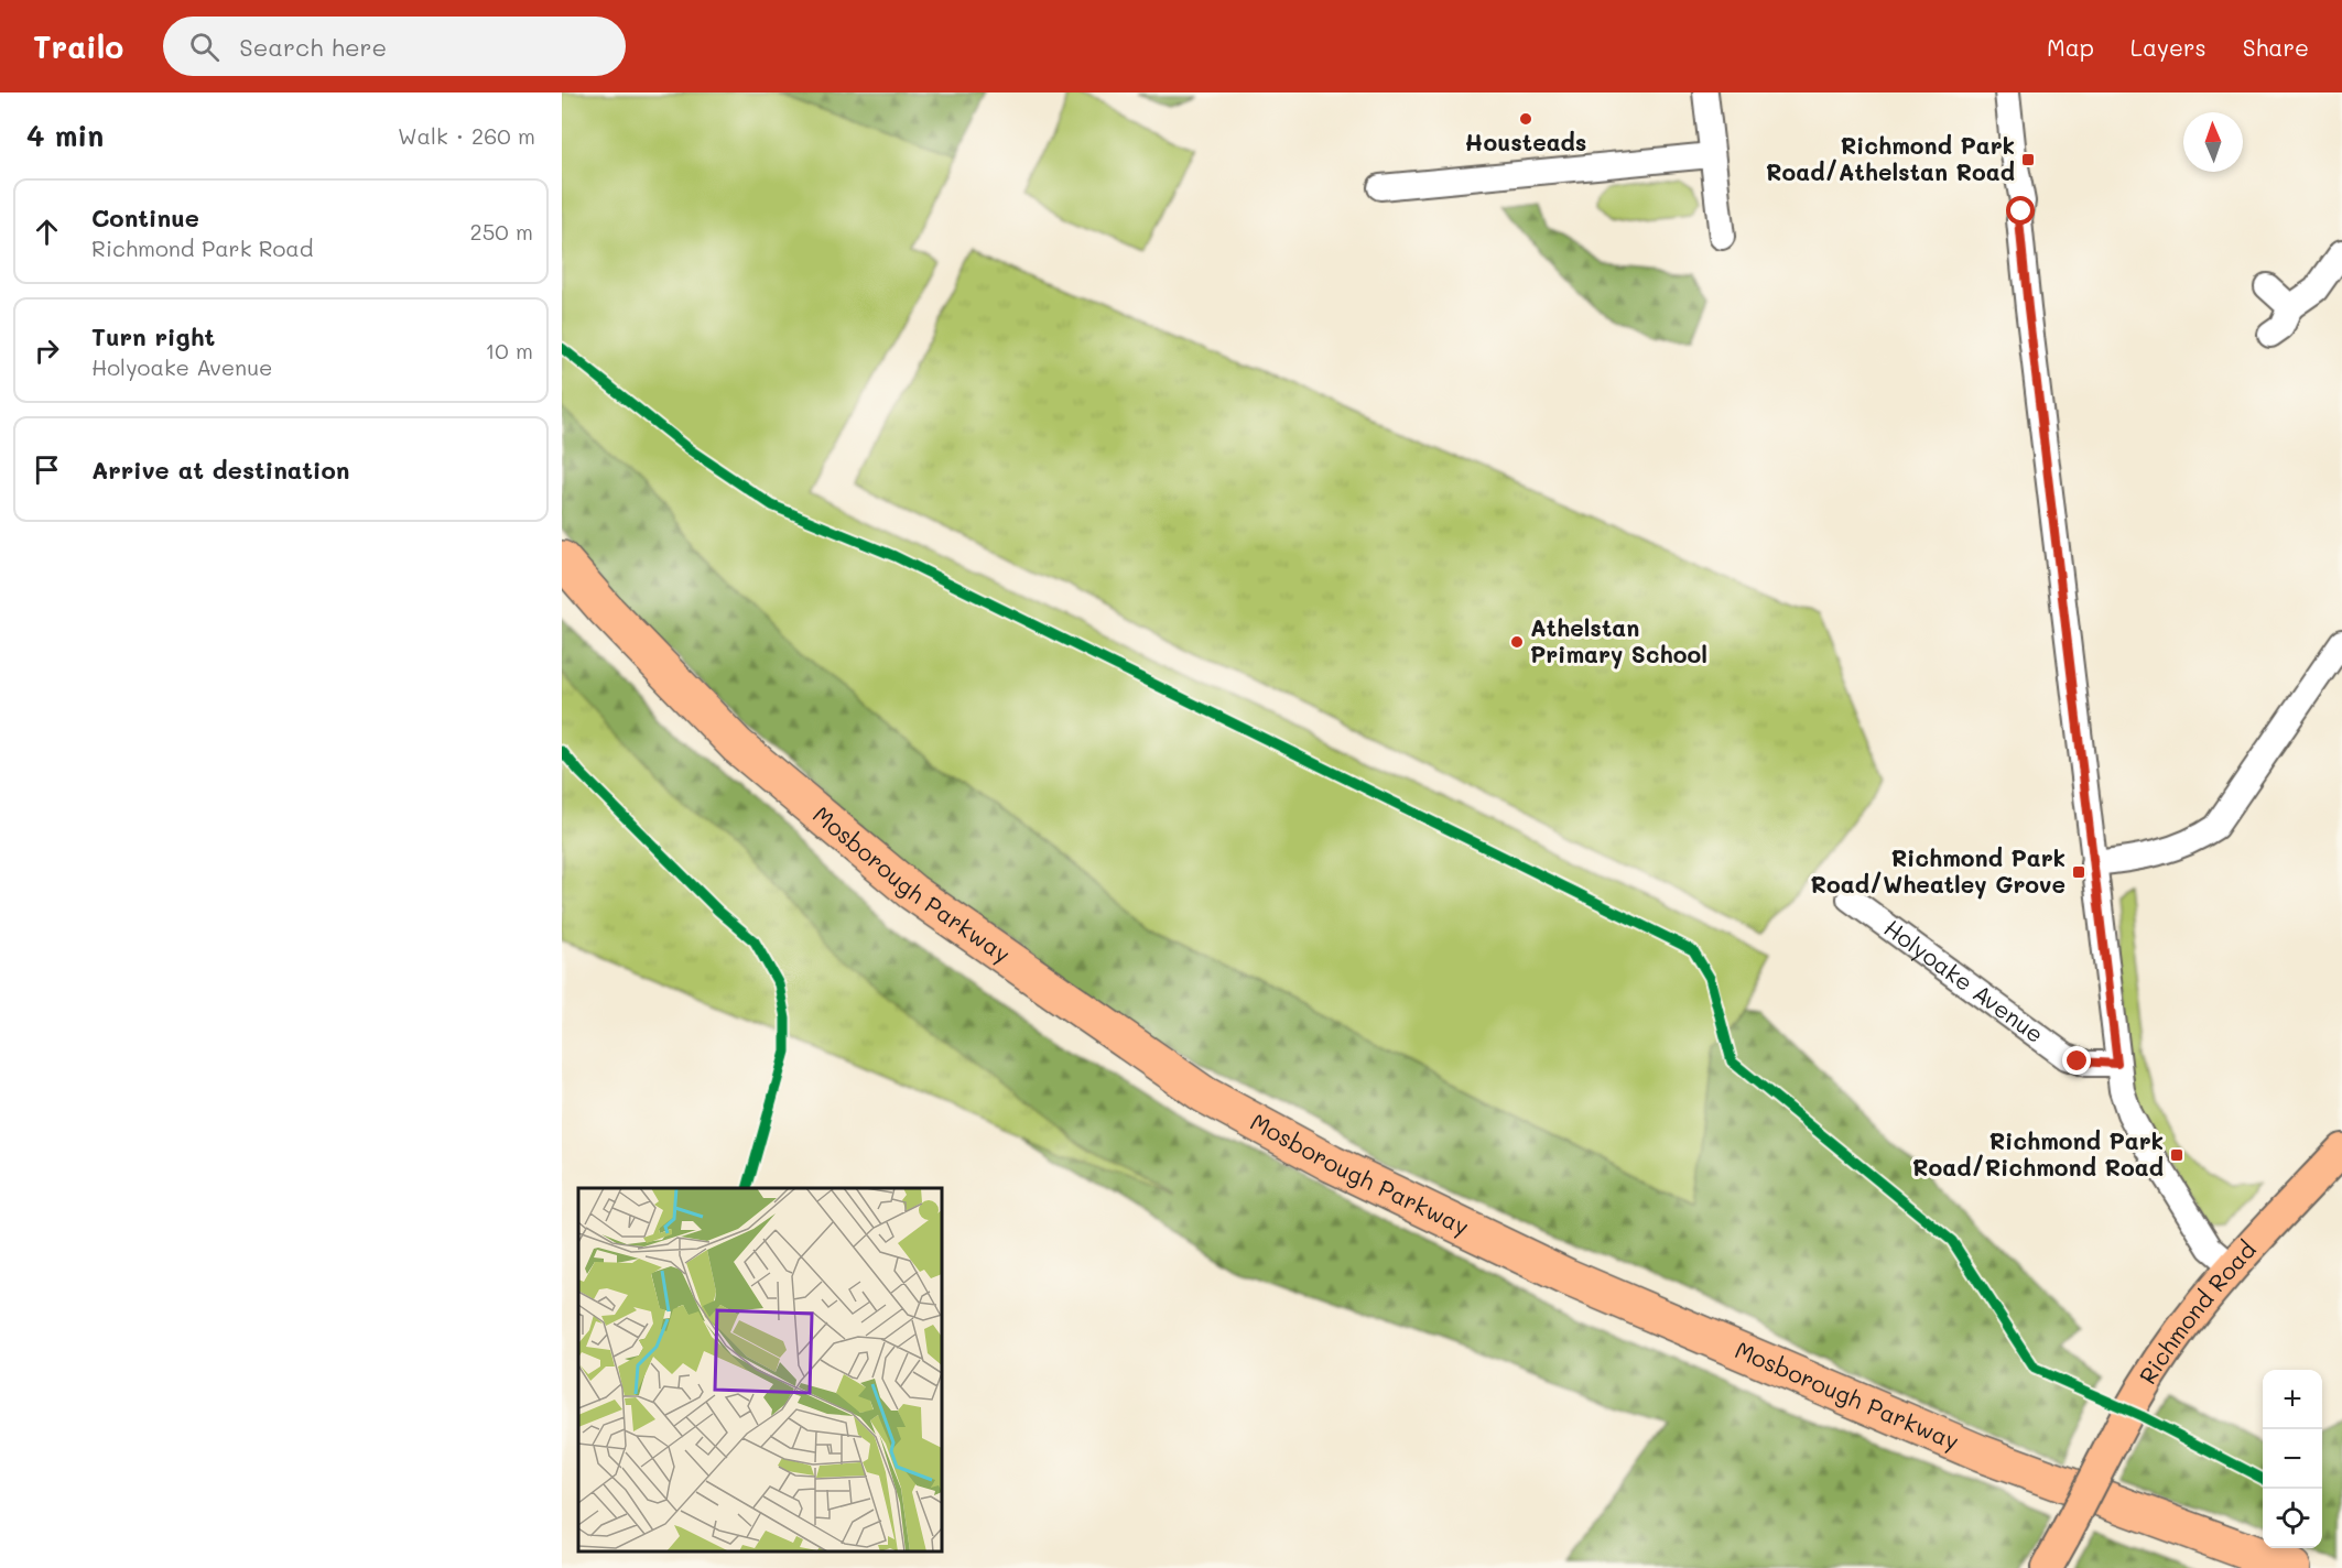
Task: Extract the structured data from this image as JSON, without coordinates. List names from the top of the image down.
{
  "streets": {
    "highway": ["Mosborough Parkway"],
    "main road": ["Richmond Road"],
    "street": ["Holyoake Avenue"]
  },
  "places": {
    "other": ["Housteads", "Athelstan Primary School"],
    "transit": ["Richmond Park Road/Athelstan Road", "Richmond Park Road/Wheatley Grove", "Richmond Park Road/Richmond Road"]
  },
  "north": "top",
  "page": {
    "header": "Trailo",
    "search": "Search here",
    "nav": ["Map", "Layers", "Share"],
    "heading": ["4 min", "Walk · 260 m"],
    "list": [
      ["Continue", "Richmond Park Road", "250 m"],
      ["Turn right", "Holyoake Avenue", "10 m"],
      "Arrive at destination"
    ],
    "map_buttons": ["+", "−"]
  }
}
